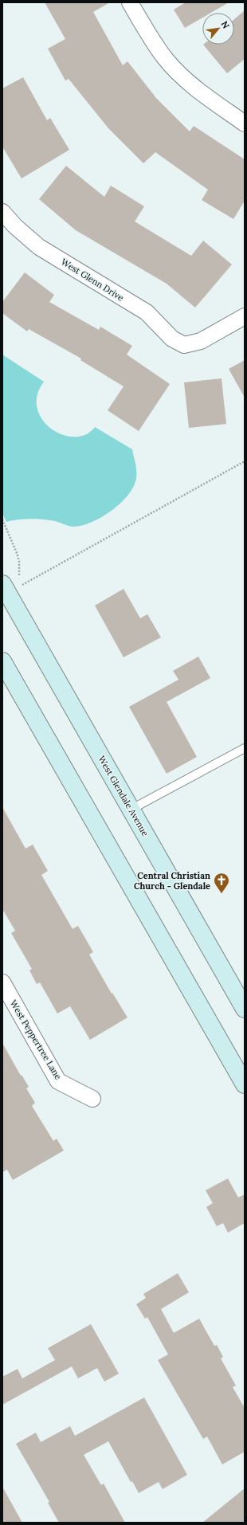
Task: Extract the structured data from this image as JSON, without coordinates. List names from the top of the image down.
{
  "streets": {
    "main road": ["West Glendale Avenue"],
    "street": ["West Glenn Drive", "West Peppertree Lane"]
  },
  "places": {
    "church": ["Central Christian Church - Glendale"]
  },
  "north": "top right"
}
